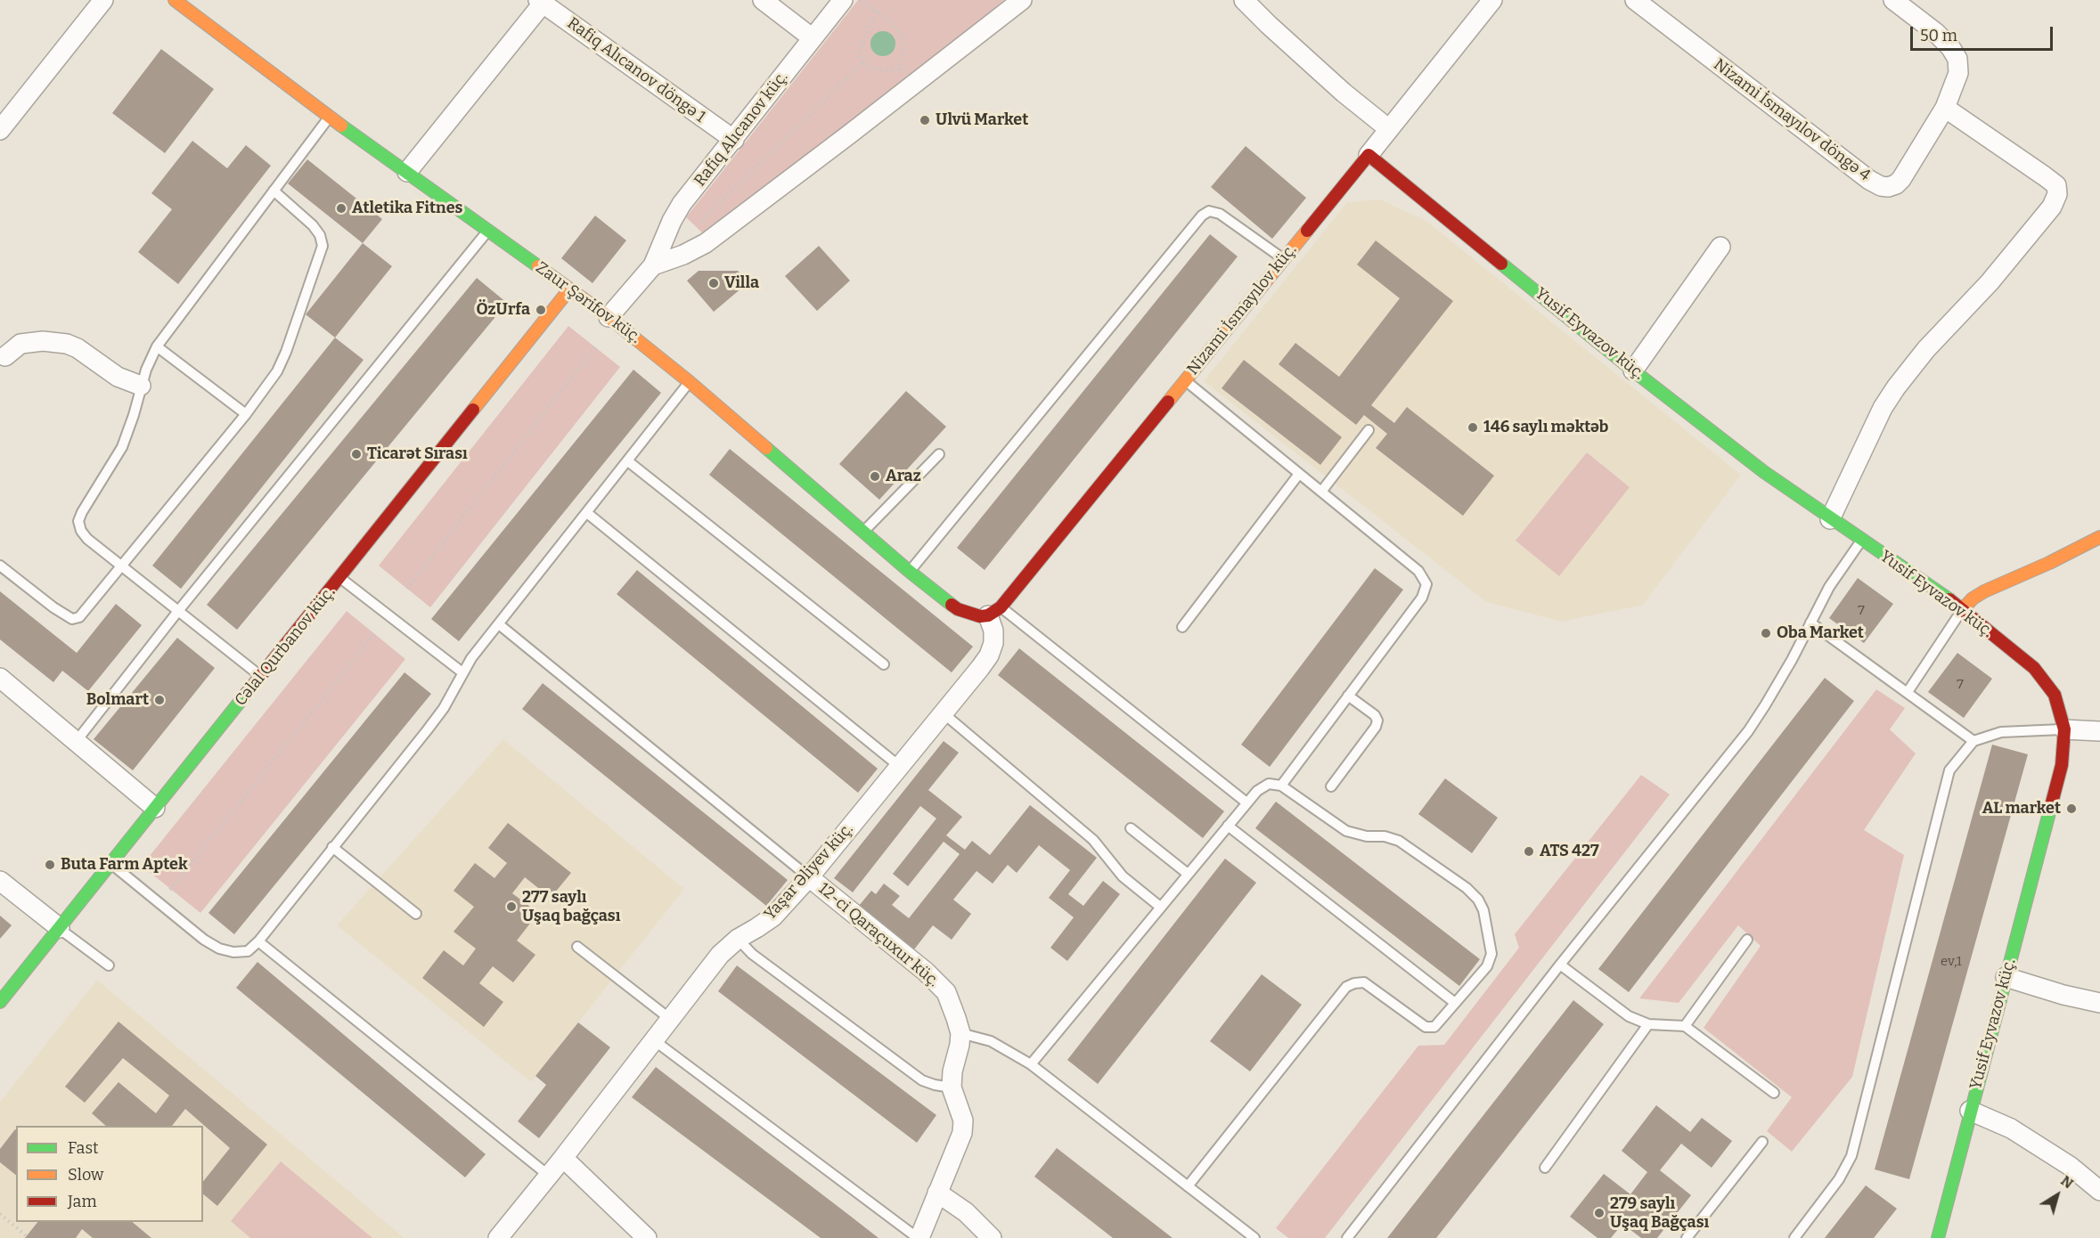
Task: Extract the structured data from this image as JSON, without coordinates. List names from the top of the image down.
{
  "streets": {
    "street": [
      "Rafiq Alıcanov döngə 1",
      "Nizami İsmayılov döngə 4",
      "Rafiq Alıcanov küç.",
      "Zaur Şərifov küç.",
      "Nizami İsmayılov küç.",
      "Yusif Eyvazov küç.",
      "Cəlal Qurbanov küç.",
      "Yaşar Əliyev küç.",
      "12-ci Qaraçuxur küç."
    ]
  },
  "crossings": [
    ["Rafiq Alıcanov döngə 1", "Rafiq Alıcanov küç."],
    ["Zaur Şərifov küç.", "Nizami İsmayılov küç."],
    ["Zaur Şərifov küç.", "Cəlal Qurbanov küç."],
    ["Zaur Şərifov küç.", "Yaşar Əliyev küç."],
    ["Nizami İsmayılov küç.", "Yusif Eyvazov küç."],
    ["Nizami İsmayılov küç.", "Yaşar Əliyev küç."],
    ["Yaşar Əliyev küç.", "12-ci Qaraçuxur küç."]
  ],
  "places": [
    "Ulvü Market",
    "Atletika Fitnes",
    "Villa",
    "ÖzUrfa",
    "146 saylı məktəb",
    "Ticarət Sırası",
    "Araz",
    "Oba Market",
    "Bolmart",
    "AL market",
    "ATS 427",
    "Buta Farm Aptek",
    "277 saylı Uşaq bağçası",
    "279 saylı Uşaq Bağçası"
  ],
  "house_numbers": ["7", "7", "ev,1"],
  "legend": ["Fast", "Slow", "Jam"],
  "scale_bar": "50 m",
  "north": "top right"
}
